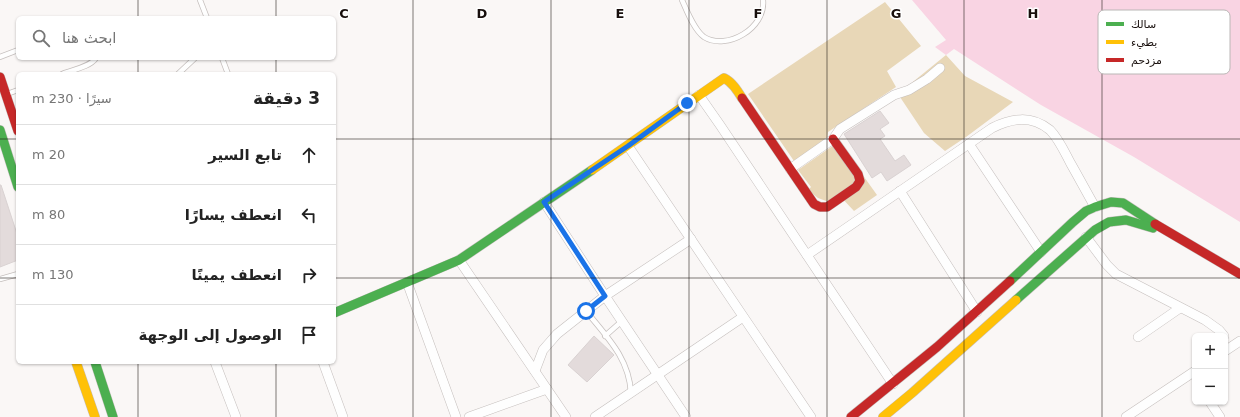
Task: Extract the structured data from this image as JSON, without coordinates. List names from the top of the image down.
{
  "legend": ["سالك", "بطيء", "مزدحم"],
  "page": {
    "search": "ابحث هنا",
    "heading": ["3 دقيقة", "سيرًا · 230 m"],
    "list": [
      ["تابع السير", "20 m"],
      ["انعطف يسارًا", "80 m"],
      ["انعطف يمينًا", "130 m"],
      "الوصول إلى الوجهة"
    ],
    "map_buttons": ["+", "−"]
  },
  "grid": {
    "columns": [
      "C",
      "D",
      "E",
      "F",
      "G",
      "H"
    ]
  }
}
